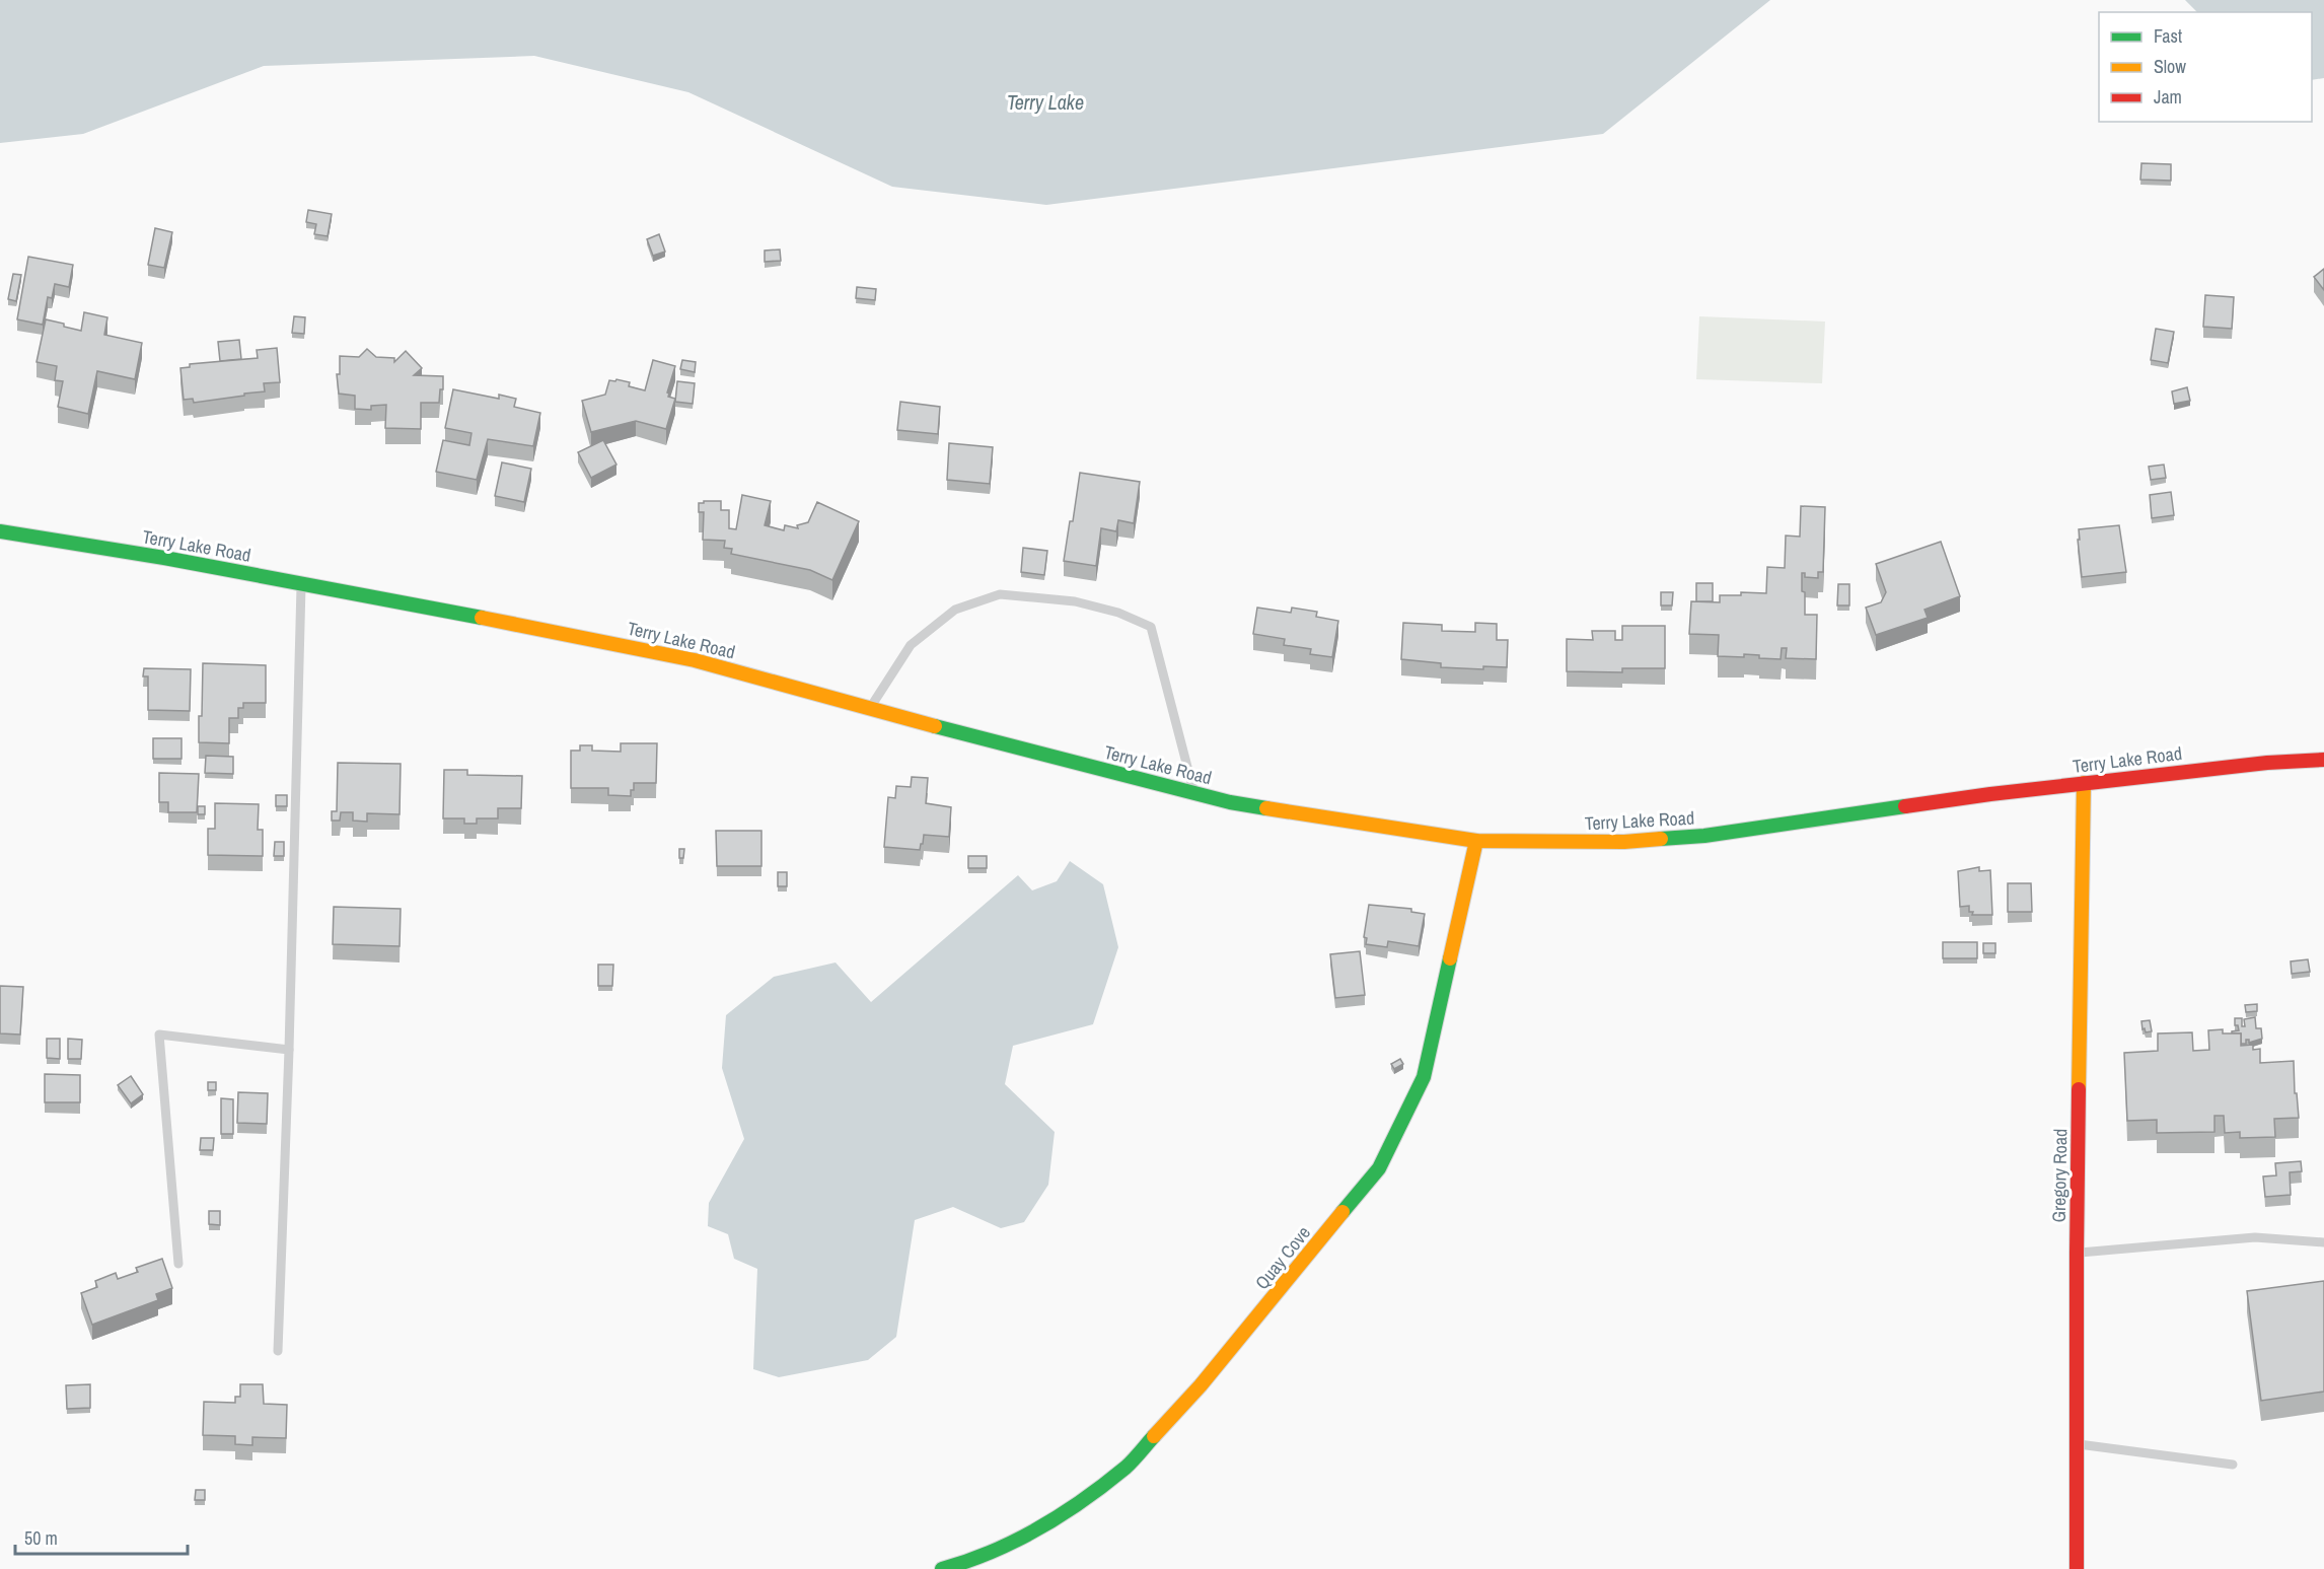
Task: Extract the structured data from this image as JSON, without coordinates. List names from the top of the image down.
{
  "streets": {
    "main road": ["Terry Lake Road", "Gregory Road", "Quay Cove"]
  },
  "crossings": [
    ["Terry Lake Road", "Gregory Road"],
    ["Terry Lake Road", "Quay Cove"]
  ],
  "water": ["Terry Lake"],
  "legend": ["Fast", "Slow", "Jam"],
  "scale_bar": "50 m"
}
